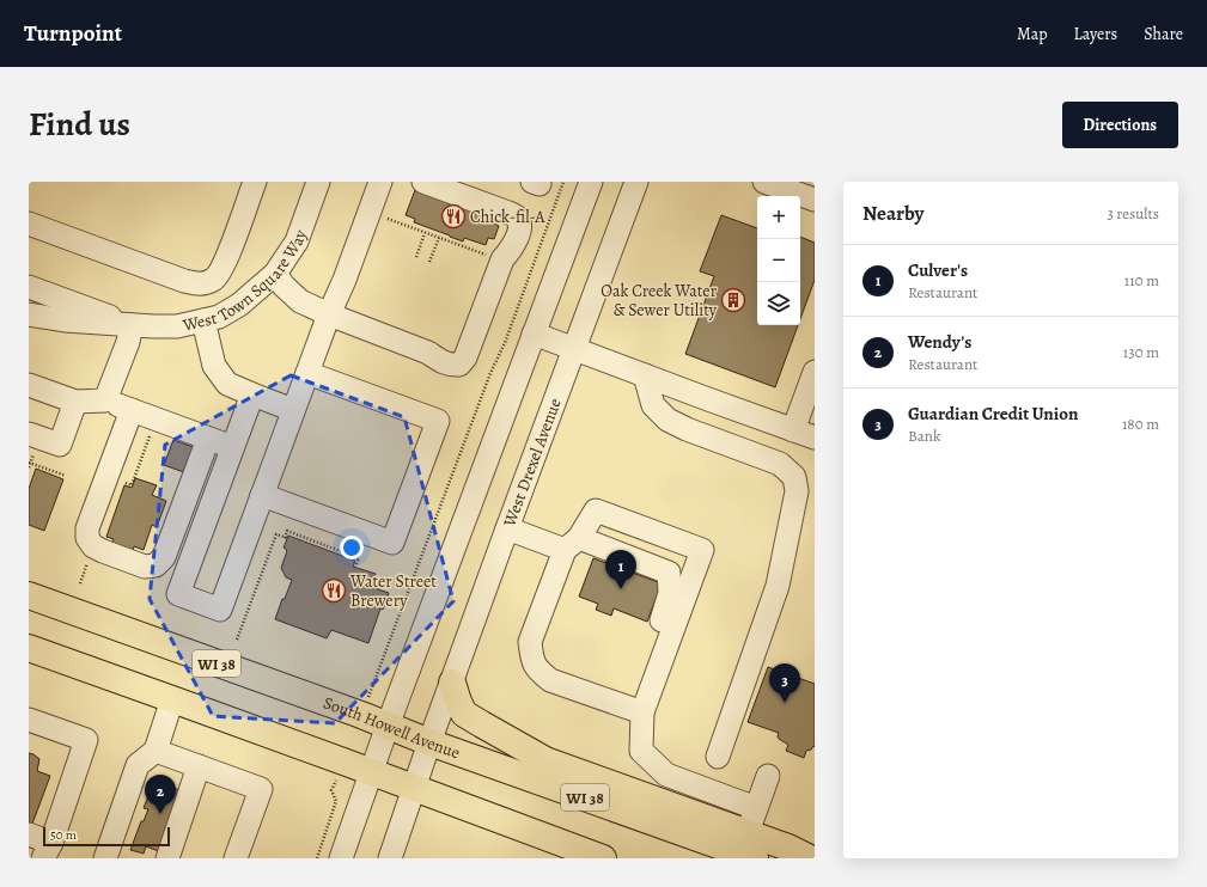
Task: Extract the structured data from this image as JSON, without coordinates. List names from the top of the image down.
{
  "streets": {
    "main road": ["WI 38", "South Howell Avenue"],
    "street": ["West Town Square Way", "West Drexel Avenue"]
  },
  "crossings": [
    ["West Drexel Avenue", "South Howell Avenue"]
  ],
  "places": {
    "restaurant": ["Chick-fil-A", "Water Street Brewery"],
    "building": ["Oak Creek Water & Sewer Utility"]
  },
  "scale_bar": "50 m",
  "page": {
    "header": "Turnpoint",
    "nav": ["Map", "Layers", "Share"],
    "title": "Find us",
    "buttons": "Directions",
    "heading": ["Nearby", "3 results"],
    "map_buttons": ["+", "−"],
    "list": [
      {
        "mark": "1",
        "name": "Culver's",
        "note": "Restaurant",
        "value": "110 m"
      },
      {
        "mark": "2",
        "name": "Wendy's",
        "note": "Restaurant",
        "value": "130 m"
      },
      {
        "mark": "3",
        "name": "Guardian Credit Union",
        "note": "Bank",
        "value": "180 m"
      }
    ],
    "pins": ["1", "3", "2"],
    "scale": "50 m"
  }
}
